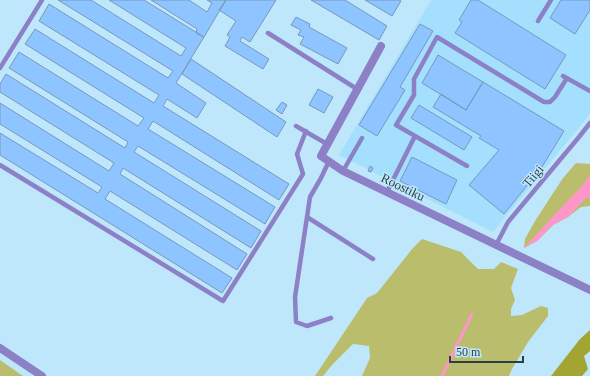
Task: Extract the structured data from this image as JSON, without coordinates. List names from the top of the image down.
{
  "streets": {
    "street": ["Roostiku"],
    "lane": ["Tiigi"]
  },
  "crossings": [
    ["Tiigi", "Roostiku"]
  ],
  "scale_bar": "50 m"
}
